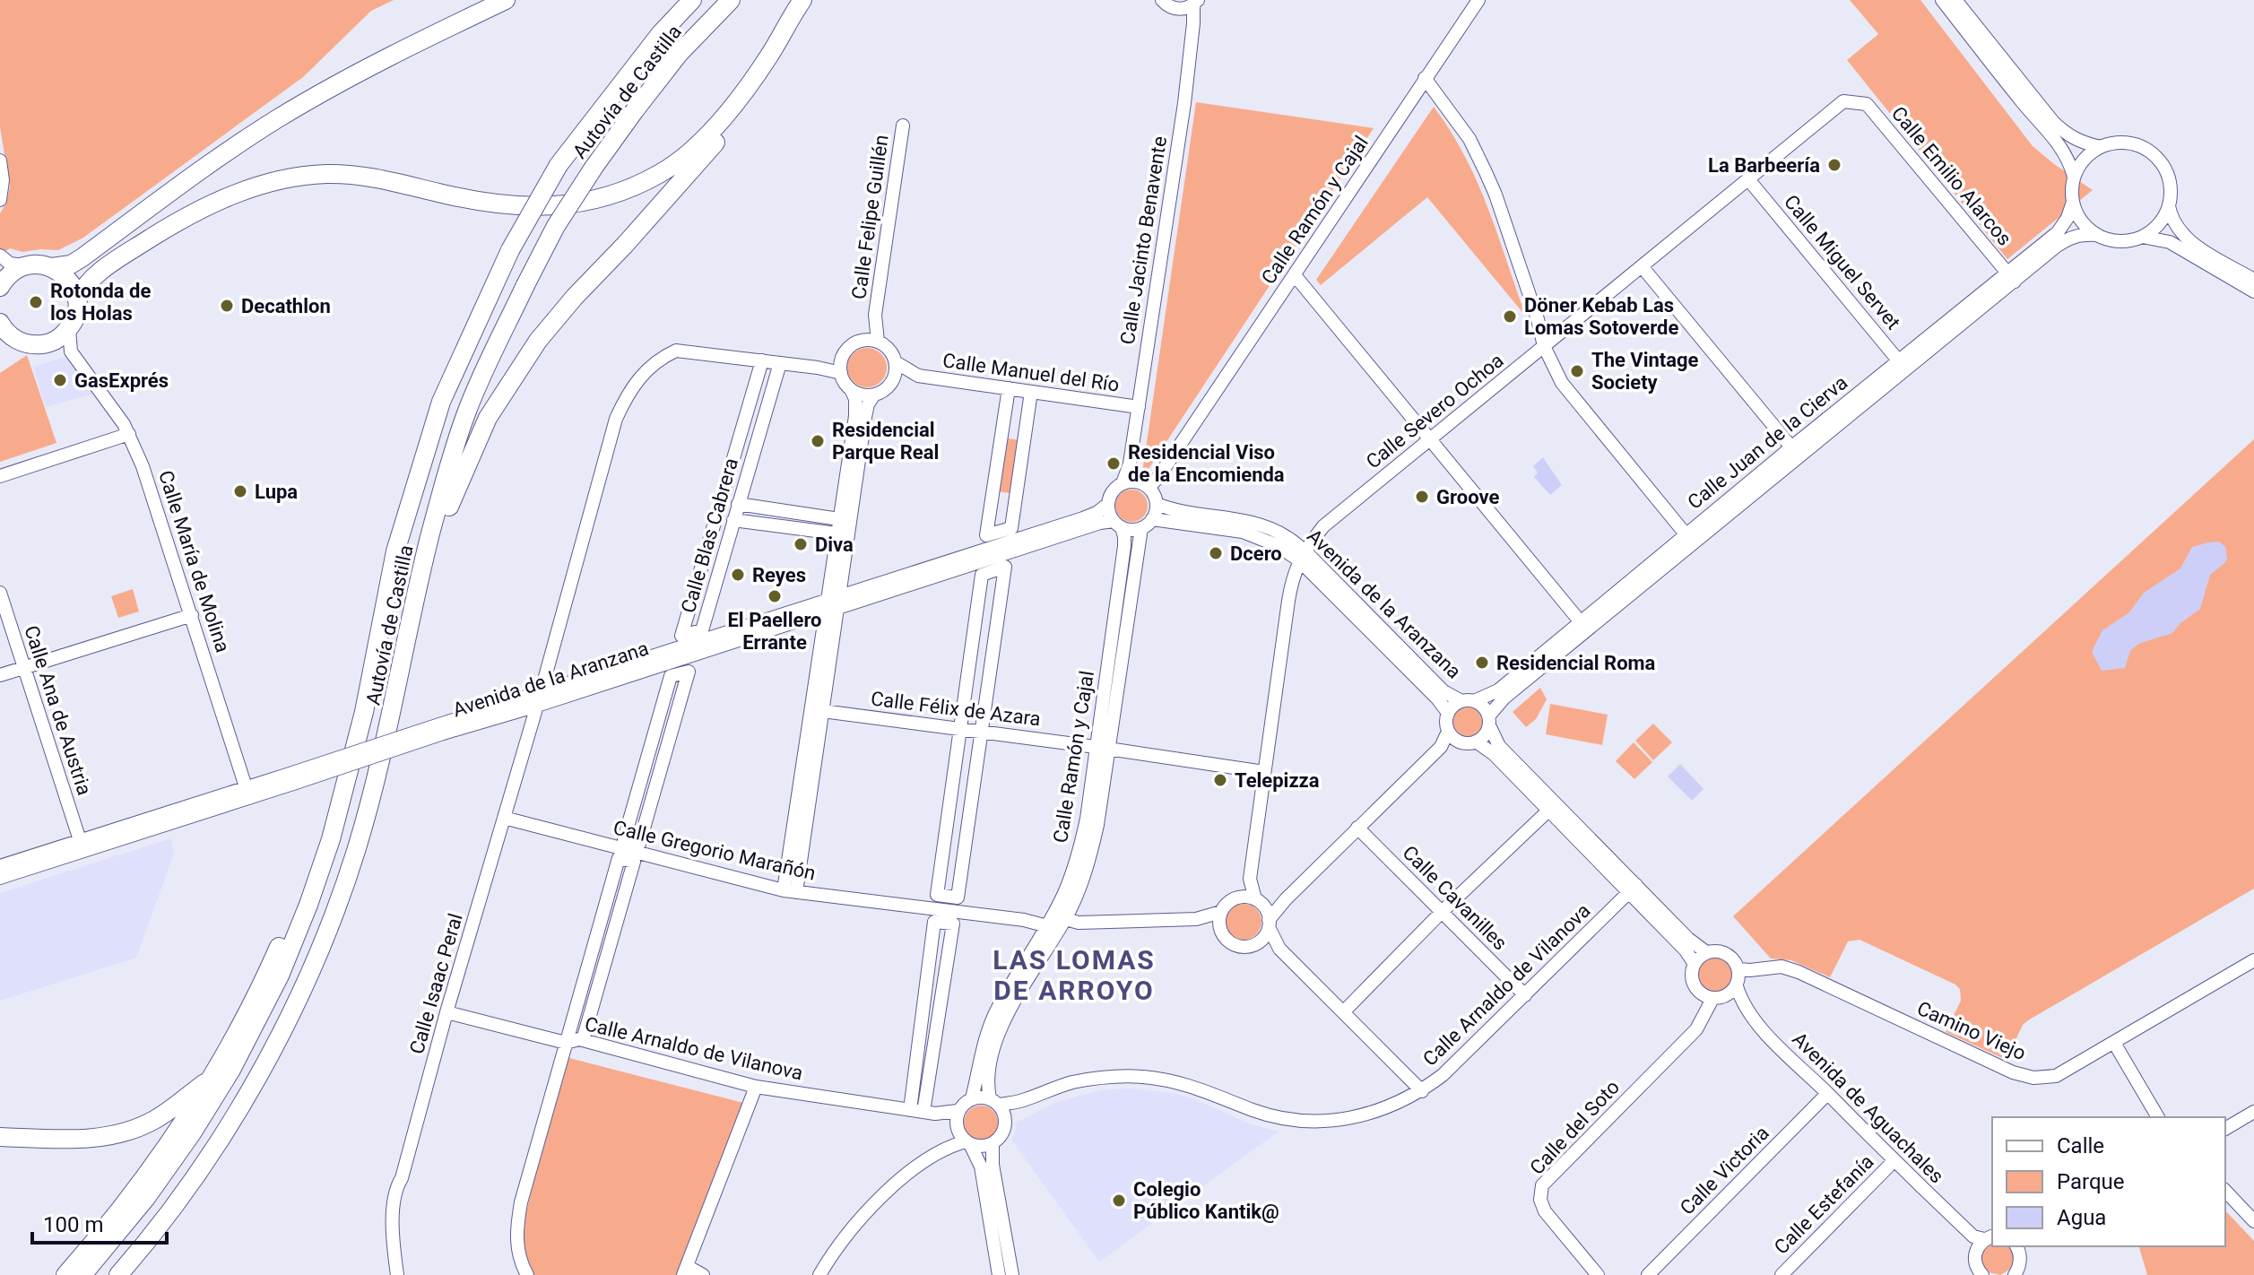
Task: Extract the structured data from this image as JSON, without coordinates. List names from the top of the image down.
{
  "streets": {
    "highway": ["Autovía de Castilla"],
    "street": [
      "Calle Emilio Alarcos",
      "Calle Ramón y Cajal",
      "Calle Felipe Guillén",
      "Calle Jacinto Benavente",
      "Calle Miguel Servet",
      "Calle Manuel del Río",
      "Calle Severo Ochoa",
      "Calle Juan de la Cierva",
      "Calle Blas Cabrera",
      "Calle María de Molina",
      "Avenida de la Aranzana",
      "Calle Félix de Azara",
      "Calle Ana de Austria",
      "Calle Gregorio Marañón",
      "Calle Cavanilles",
      "Calle Isaac Peral",
      "Calle Arnaldo de Vilanova",
      "Camino Viejo",
      "Avenida de Aguachales",
      "Calle del Soto",
      "Calle Victoria",
      "Calle Estefanía"
    ]
  },
  "crossings": [
    ["Calle Emilio Alarcos", "Calle Severo Ochoa"],
    ["Calle Emilio Alarcos", "Calle Juan de la Cierva"],
    ["Calle Ramón y Cajal", "Calle Jacinto Benavente"],
    ["Calle Ramón y Cajal", "Avenida de la Aranzana"],
    ["Calle Ramón y Cajal", "Calle Félix de Azara"],
    ["Calle Ramón y Cajal", "Calle Gregorio Marañón"],
    ["Calle Ramón y Cajal", "Calle Arnaldo de Vilanova"],
    ["Calle Felipe Guillén", "Calle Manuel del Río"],
    ["Calle Jacinto Benavente", "Calle Manuel del Río"],
    ["Calle Jacinto Benavente", "Avenida de la Aranzana"],
    ["Calle Miguel Servet", "Calle Severo Ochoa"],
    ["Calle Miguel Servet", "Calle Juan de la Cierva"],
    ["Calle Severo Ochoa", "Avenida de la Aranzana"],
    ["Calle Severo Ochoa", "Calle Félix de Azara"],
    ["Calle Juan de la Cierva", "Avenida de la Aranzana"],
    ["Calle Blas Cabrera", "Calle Isaac Peral"],
    ["Calle María de Molina", "Avenida de la Aranzana"],
    ["Avenida de la Aranzana", "Calle Ana de Austria"],
    ["Avenida de la Aranzana", "Calle Isaac Peral"],
    ["Calle Gregorio Marañón", "Calle Isaac Peral"],
    ["Calle Cavanilles", "Calle Arnaldo de Vilanova"],
    ["Calle Isaac Peral", "Calle Arnaldo de Vilanova"],
    ["Camino Viejo", "Avenida de Aguachales"],
    ["Camino Viejo", "Calle del Soto"],
    ["Avenida de Aguachales", "Calle del Soto"],
    ["Avenida de Aguachales", "Calle Victoria"],
    ["Avenida de Aguachales", "Calle Estefanía"]
  ],
  "districts": ["LAS LOMAS DE ARROYO"],
  "places": [
    "La Barbeería",
    "Rotonda de los Holas",
    "Decathlon",
    "Döner Kebab Las Lomas Sotoverde",
    "The Vintage Society",
    "GasExprés",
    "Residencial Parque Real",
    "Residencial Viso de la Encomienda",
    "Lupa",
    "Groove",
    "Diva",
    "Dcero",
    "Reyes",
    "El Paellero Errante",
    "Residencial Roma",
    "Telepizza",
    "Colegio Público Kantik@"
  ],
  "legend": ["Calle", "Parque", "Agua"],
  "scale_bar": "100 m"
}
